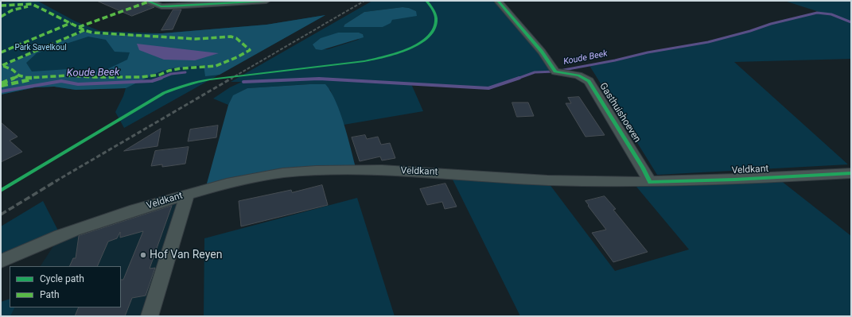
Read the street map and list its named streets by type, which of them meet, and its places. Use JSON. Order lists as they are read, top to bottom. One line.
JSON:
{"streets":{"street":["Gasthuishoeven","Veldkant"]},"crossings":[["Gasthuishoeven","Veldkant"]],"water":["Koude Beek"],"parks":["Park Savelkoul"],"places":["Hof Van Reyen"],"legend":["Cycle path","Path"]}
